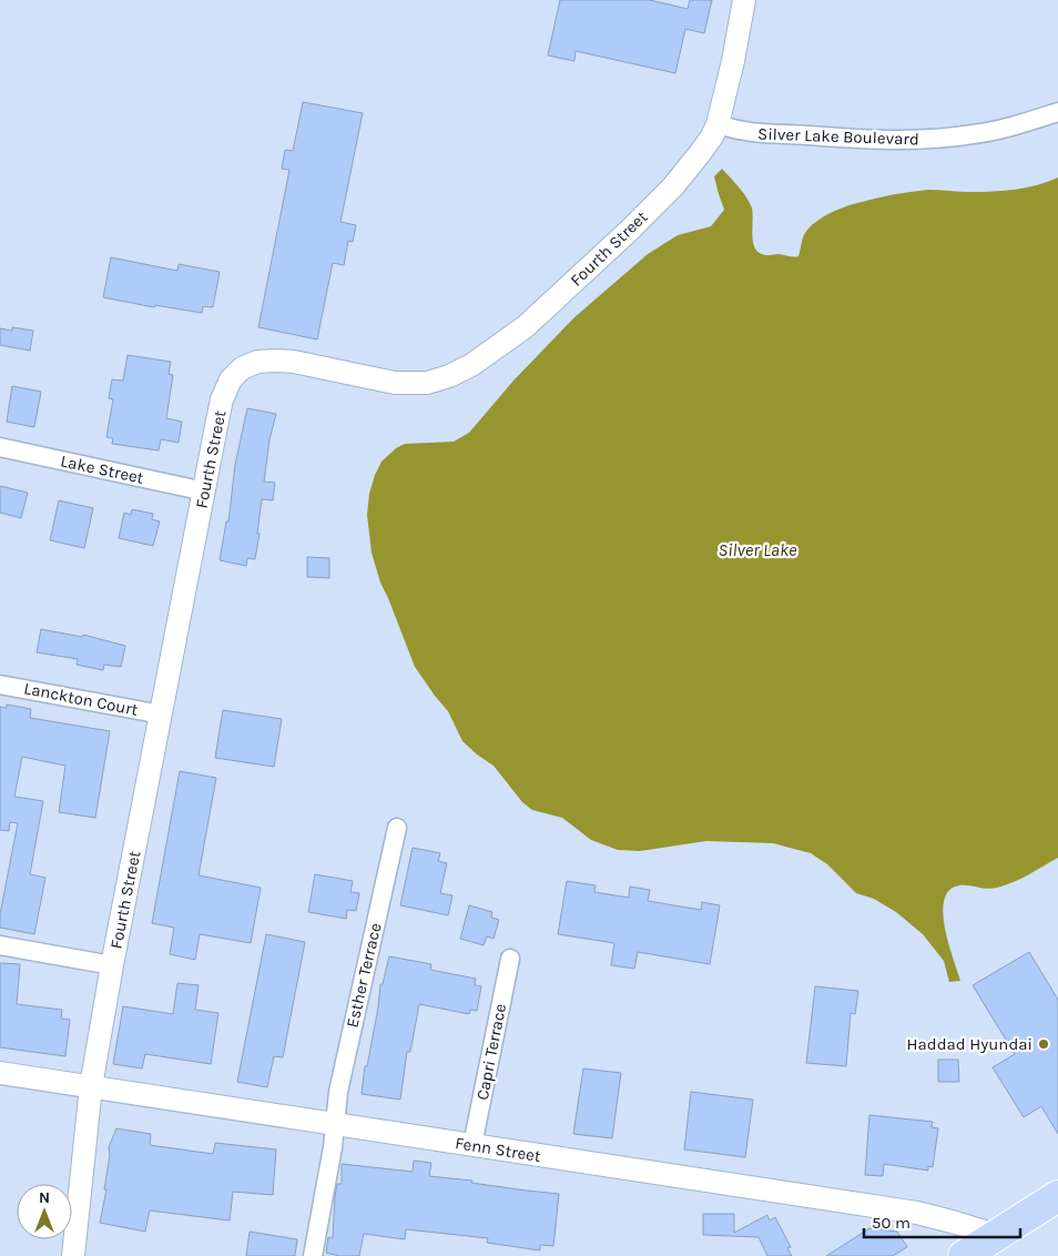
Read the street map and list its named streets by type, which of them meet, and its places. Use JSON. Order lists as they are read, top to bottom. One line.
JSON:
{"streets":{"street":["Silver Lake Boulevard","Fourth Street","Lake Street","Lanckton Court","Esther Terrace","Capri Terrace","Fenn Street"]},"crossings":[["Silver Lake Boulevard","Fourth Street"],["Fourth Street","Lake Street"],["Fourth Street","Lanckton Court"],["Fourth Street","Fenn Street"],["Esther Terrace","Fenn Street"],["Capri Terrace","Fenn Street"]],"water":["Silver Lake"],"places":["Haddad Hyundai"],"scale_bar":"50 m","north":"top"}
